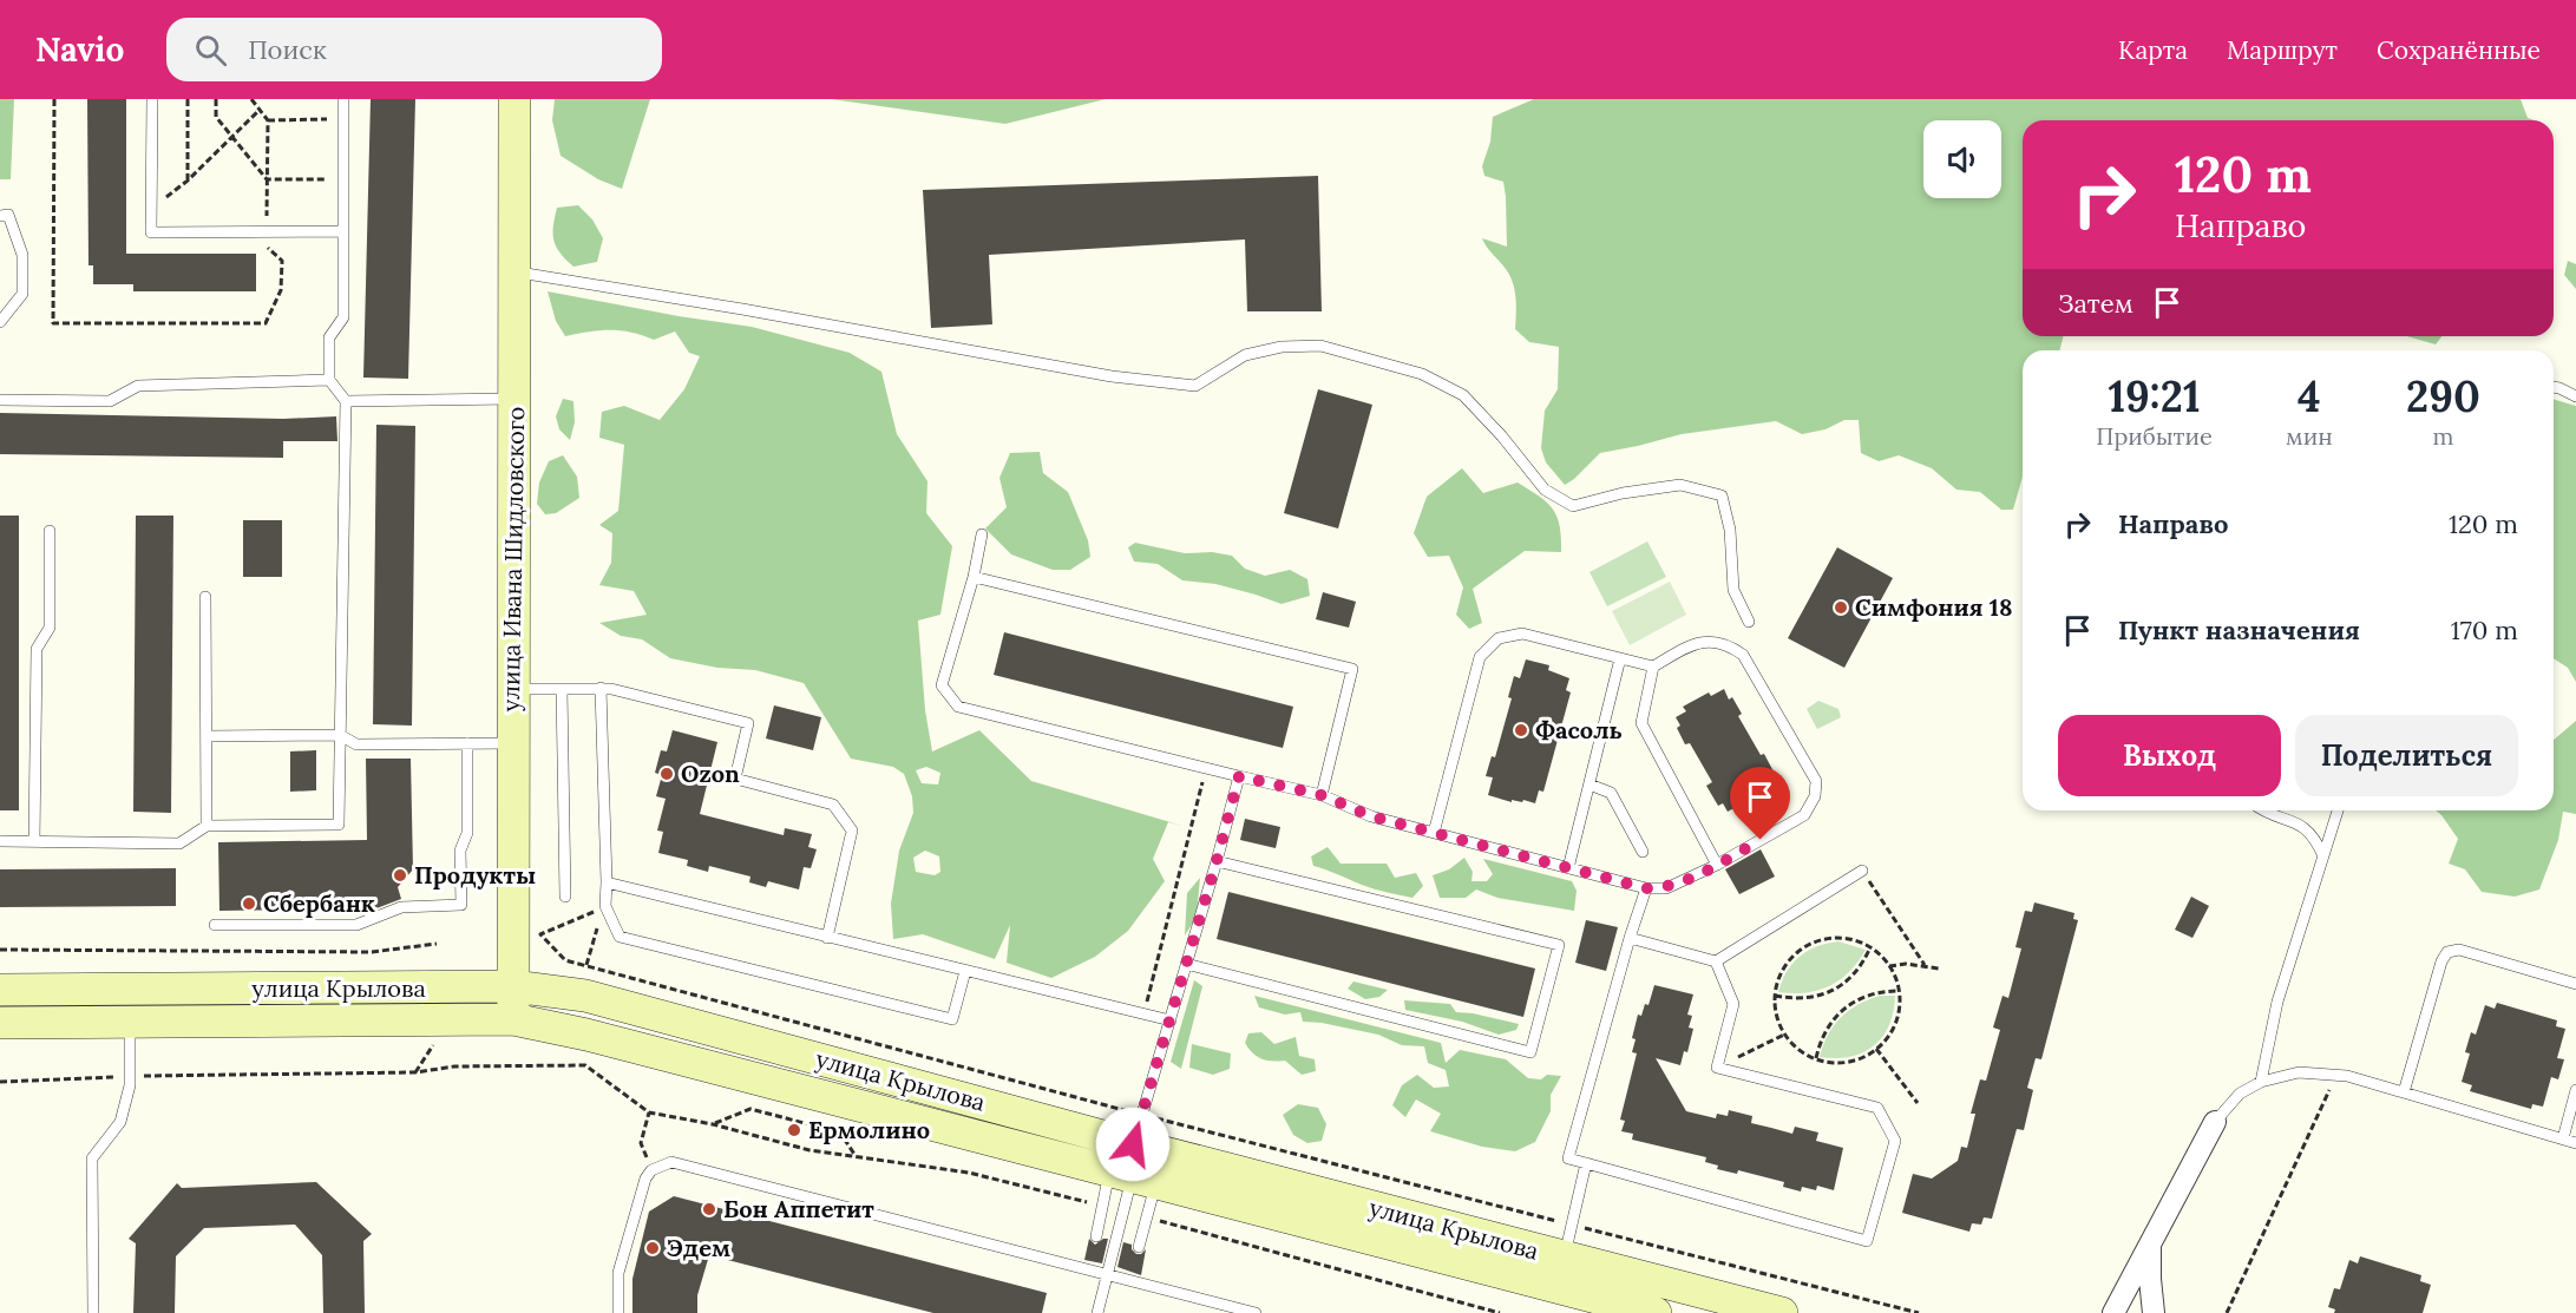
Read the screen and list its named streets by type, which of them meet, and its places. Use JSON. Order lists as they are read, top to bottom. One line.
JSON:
{"streets":{"main road":["улица Ивана Шидловского","улица Крылова"]},"crossings":[["улица Ивана Шидловского","улица Крылова"]],"places":["Симфония 18","Фасоль","Ozon","Продукты","Сбербанк","Ермолино","Бон Аппетит","Эдем"],"page":{"header":"Navio","search":"Поиск","nav":["Карта","Маршрут","Сохранённые"],"turn":["120 m","Направо"],"then":"Затем","eta":["19:21","Прибытие","4","мин","290","m"],"list":[{"name":"Направо","value":"120 m"},{"name":"Пункт назначения","value":"170 m"}],"buttons":["Выход","Поделиться"]}}
